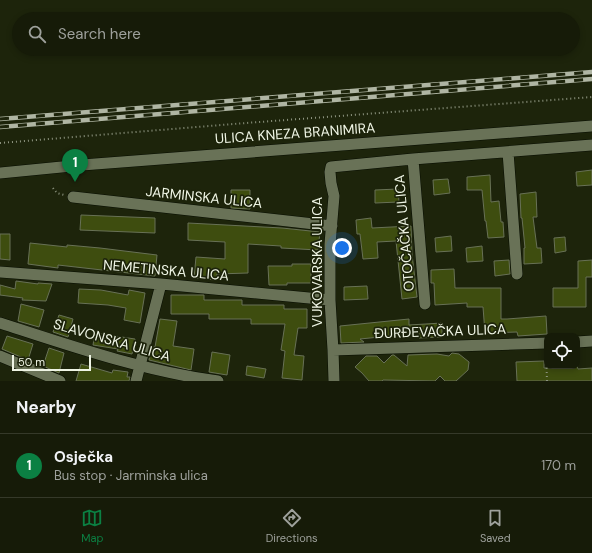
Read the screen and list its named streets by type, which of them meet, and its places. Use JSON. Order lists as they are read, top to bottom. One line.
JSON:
{"streets":{"street":["ULICA KNEZA BRANIMIRA","JARMINSKA ULICA","OTOČAČKA ULICA","VUKOVARSKA ULICA","NEMETINSKA ULICA","ĐURĐEVAČKA ULICA","SLAVONSKA ULICA"]},"crossings":[["JARMINSKA ULICA","VUKOVARSKA ULICA"],["OTOČAČKA ULICA","VUKOVARSKA ULICA"],["VUKOVARSKA ULICA","NEMETINSKA ULICA"],["VUKOVARSKA ULICA","ĐURĐEVAČKA ULICA"]],"scale_bar":"50 m","page":{"search":"Search here","pins":"1","scale":"50 m","heading":"Nearby","list":[{"mark":"1","name":"Osječka","note":"Bus stop · Jarminska ulica","value":"170 m"}],"nav":["Map","Directions","Saved"]}}
